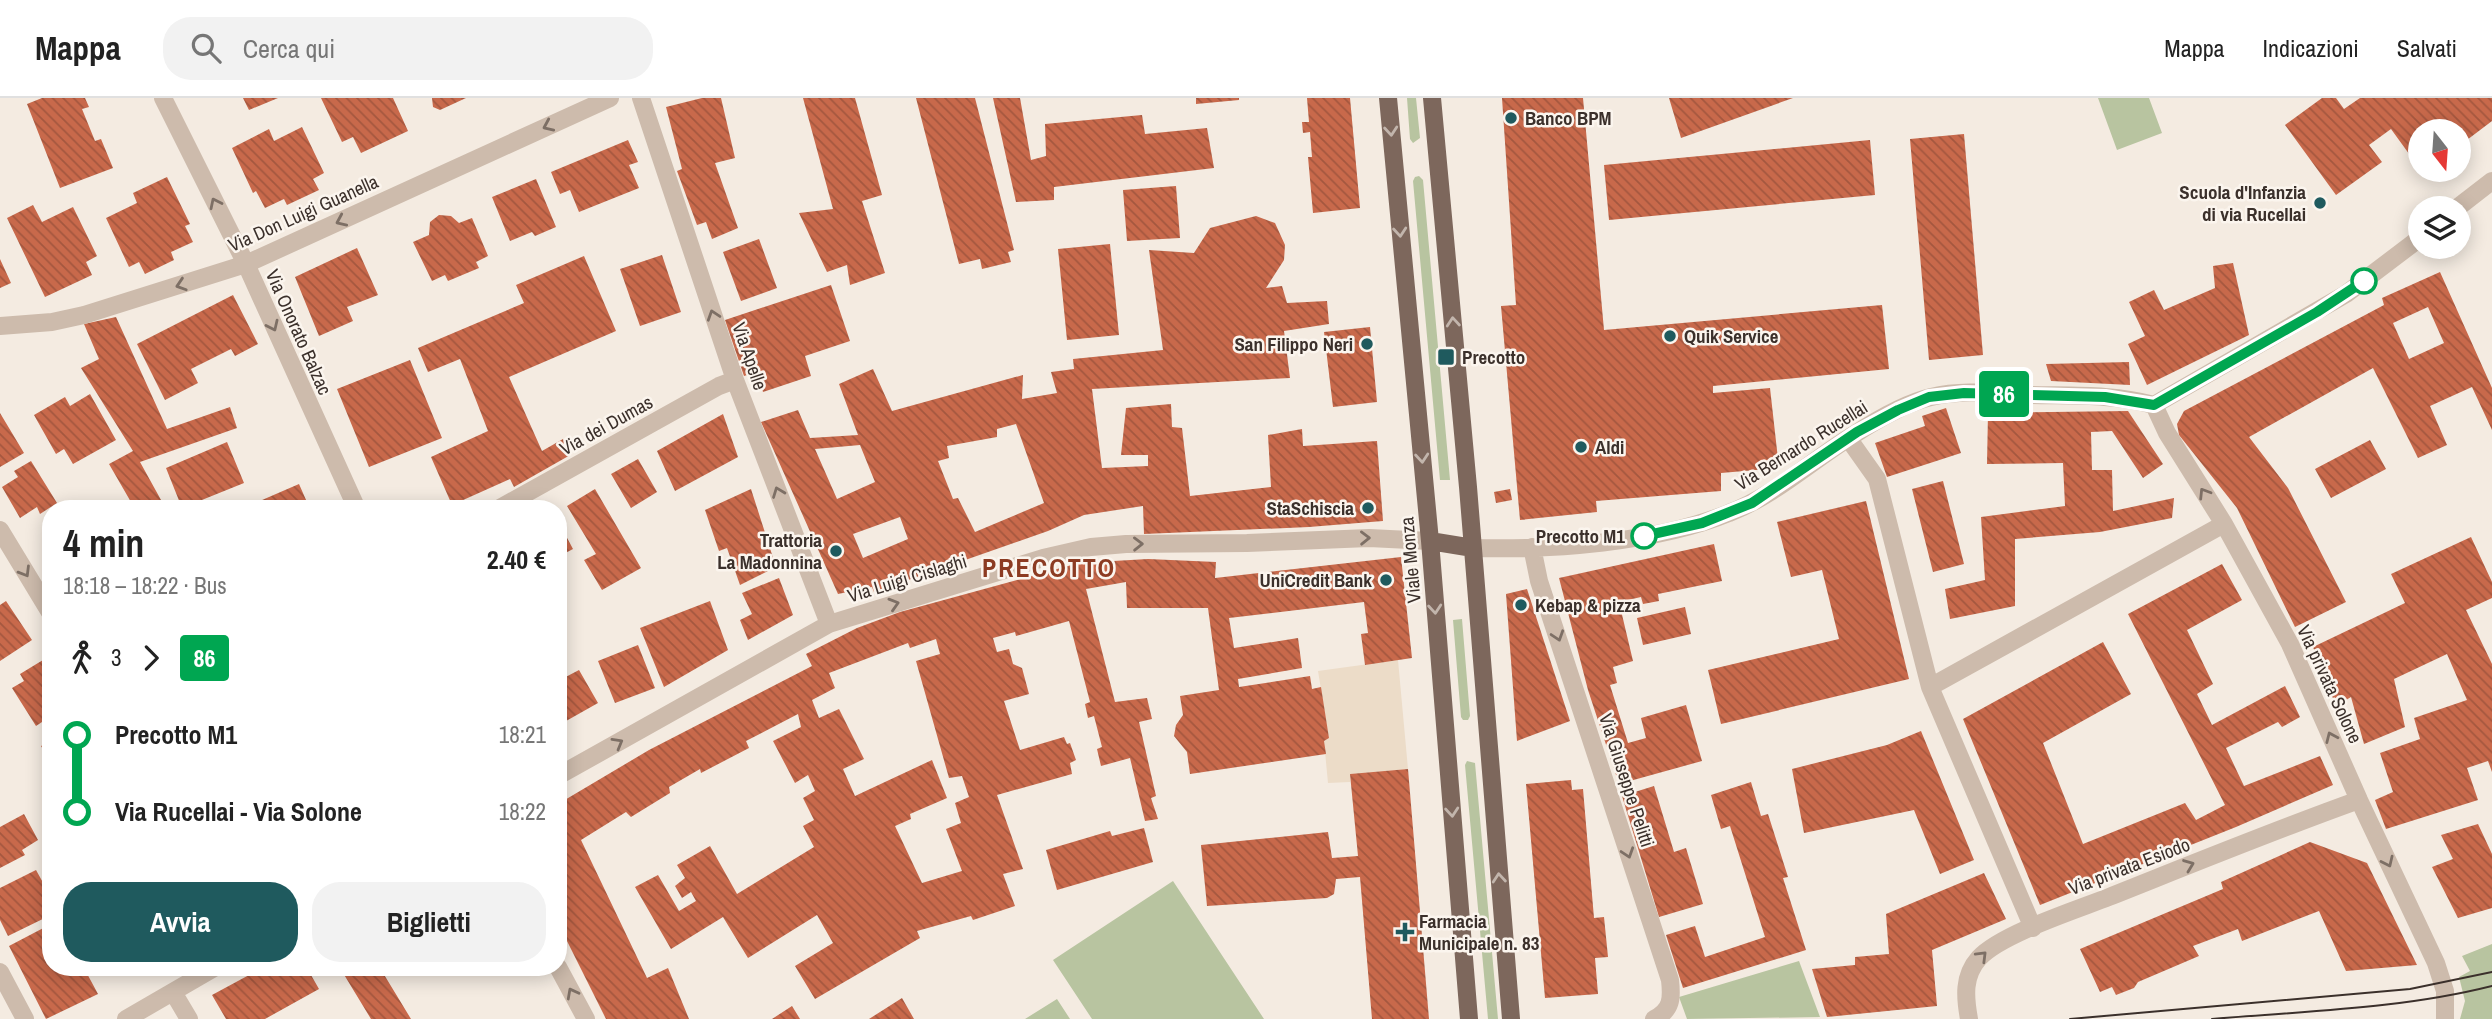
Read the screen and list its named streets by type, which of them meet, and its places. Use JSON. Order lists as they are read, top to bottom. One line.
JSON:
{"streets":{"main road":["Viale Monza"],"street":["Via Don Luigi Guanella","Via Onorato Balzac","Via Apelle","Via dei Dumas","Via Bernardo Rucellai","Via Luigi Cislaghi","Via privata Solone","Via Giuseppe Pelitti","Via privata Esiodo"]},"crossings":[["Via Don Luigi Guanella","Via Onorato Balzac"],["Via Apelle","Via dei Dumas"],["Via Apelle","Via Luigi Cislaghi"],["Via Bernardo Rucellai","Via privata Solone"],["Via Bernardo Rucellai","Via Giuseppe Pelitti"],["Viale Monza","Via Luigi Cislaghi"],["Via privata Solone","Via privata Esiodo"]],"one_way":["Via Don Luigi Guanella","Via Apelle","Via Luigi Cislaghi","Via Giuseppe Pelitti","Via privata Esiodo"],"districts":["PRECOTTO"],"places":{"other":["Banco BPM","Scuola d'Infanzia di via Rucellai","Quik Service","San Filippo Neri","Aldi","StaSchiscia","Precotto M1","Trattoria La Madonnina","UniCredit Bank","Kebap & pizza"],"transit":["Precotto"],"health":["Farmacia Municipale n. 83"]},"lines":["bus line 86"],"north":"bottom","page":{"header":"Mappa","search":"Cerca qui","nav":["Mappa","Indicazioni","Salvati"],"on_map":"86","heading":["4 min","18:18 – 18:22 · Bus","2.40 €"],"legs":["3","86"],"list":[{"name":"Precotto M1","value":"18:21"},{"name":"Via Rucellai - Via Solone","value":"18:22"}],"buttons":["Avvia","Biglietti"]}}
